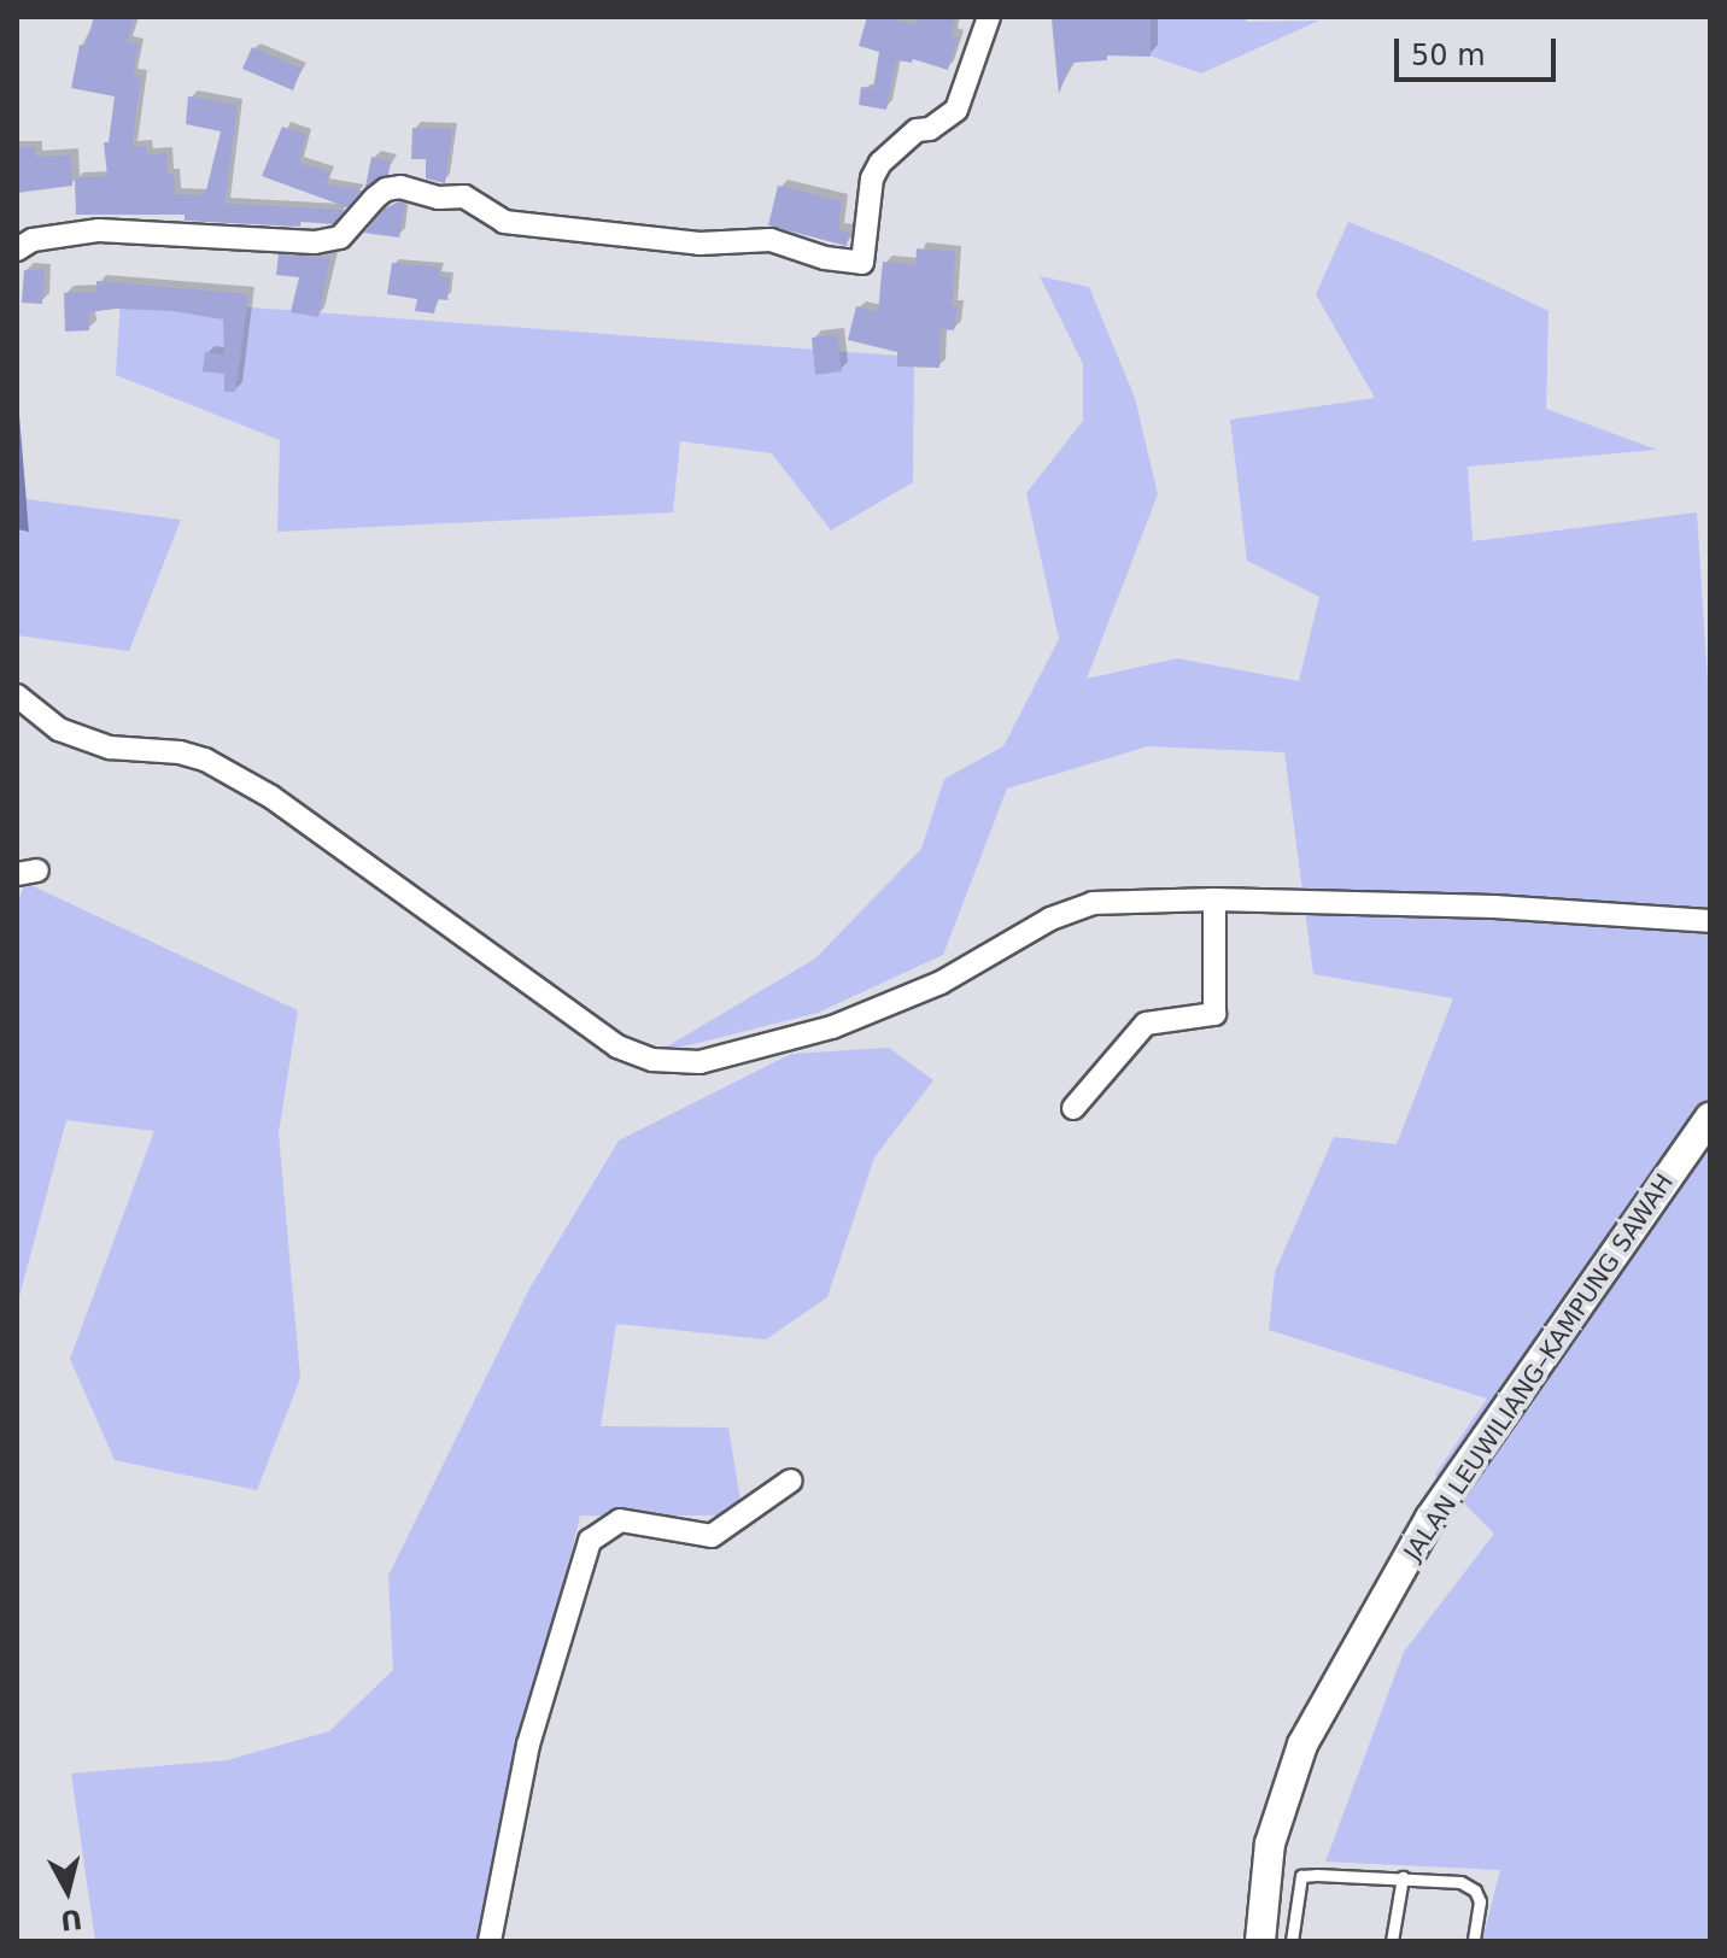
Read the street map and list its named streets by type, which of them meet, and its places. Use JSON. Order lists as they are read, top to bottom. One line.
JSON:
{"streets":{"main road":["JALAN LEUWILIANG–KAMPUNG SAWAH"]},"scale_bar":"50 m","north":"bottom"}
